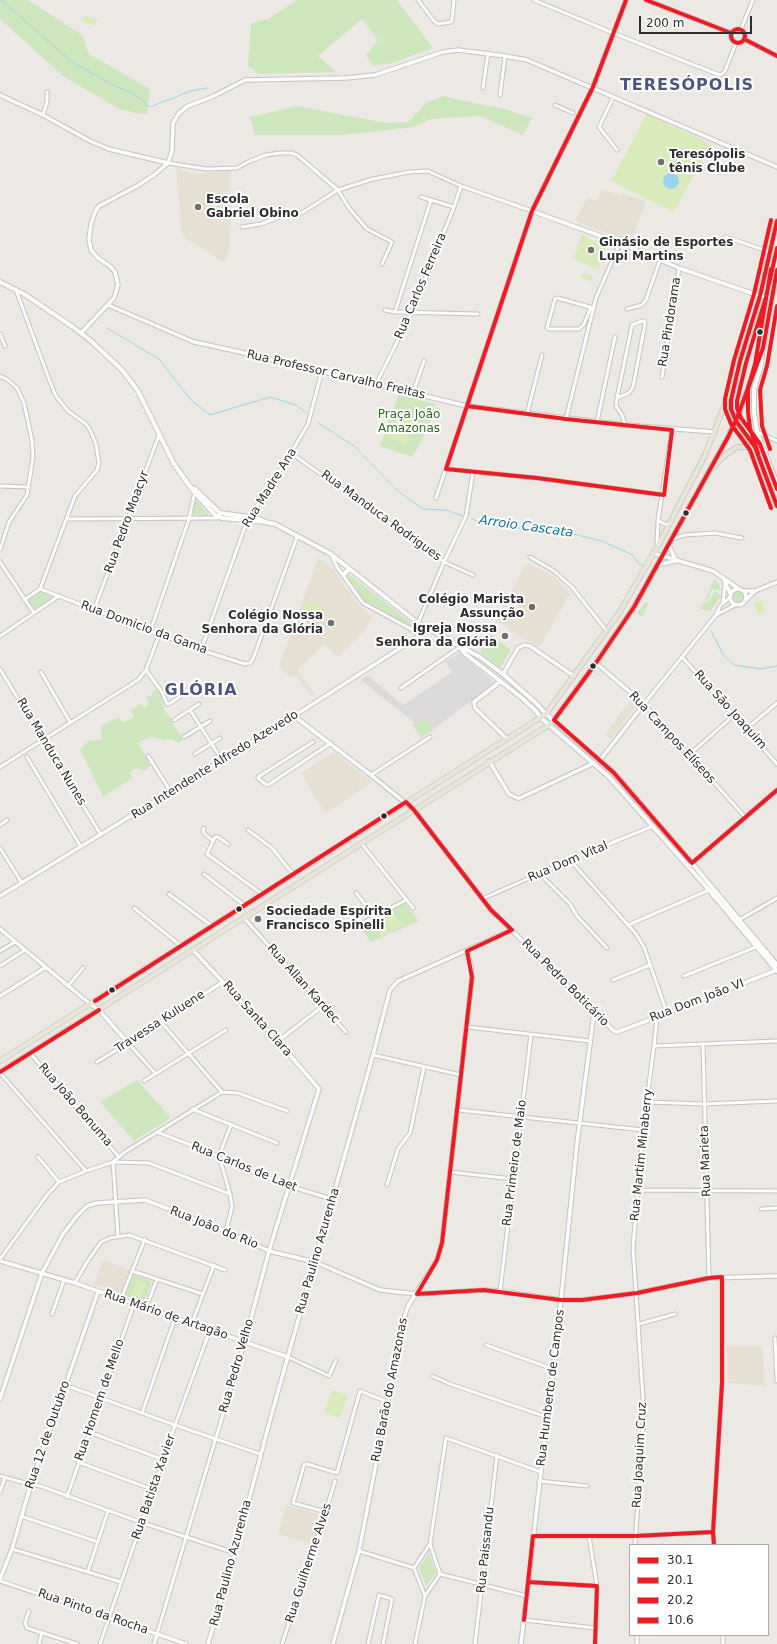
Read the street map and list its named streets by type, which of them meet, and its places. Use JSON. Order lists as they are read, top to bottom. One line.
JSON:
{"streets":{"street":["Rua Carlos Ferreira","Rua Pindorama","Rua Professor Carvalho Freitas","Rua Madre Ana","Rua Manduca Rodrigues","Rua Pedro Moacyr","Rua Domicio da Gama","Rua São Joaquim","Rua Campos Elíseos","Rua Manduca Nunes","Rua Intendente Alfredo Azevedo","Rua Dom Vital","Rua Pedro Boticário","Rua Allan Kardec","Rua Dom João VI","Rua Santa Clara","Travessa Kuluene","Rua João Bonuma","Rua Martim Minaberry","Rua Marieta","Rua Primeiro de Maio","Rua Carlos de Laet","Rua João do Rio","Rua Paulino Azurenha","Rua Mário de Artagão","Rua Pedro Velho","Rua Humberto de Campos","Rua Barão do Amazonas","Rua Homem de Mello","Rua 12 de Outubro","Rua Joaquim Cruz","Rua Batista Xavier","Rua Paissandu","Rua Guilherme Alves","Rua Pinto da Rocha"]},"crossings":[["Rua Carlos Ferreira","Rua Professor Carvalho Freitas"],["Rua Professor Carvalho Freitas","Rua Madre Ana"],["Rua Madre Ana","Rua Manduca Rodrigues"],["Rua Madre Ana","Rua Domicio da Gama"],["Rua Pedro Moacyr","Rua Domicio da Gama"],["Rua Manduca Nunes","Rua Intendente Alfredo Azevedo"],["Rua Intendente Alfredo Azevedo","Rua Pedro Boticário"],["Rua Dom Vital","Rua Pedro Boticário"],["Rua Pedro Boticário","Rua Dom João VI"],["Rua Pedro Boticário","Rua Paulino Azurenha"],["Rua Pedro Boticário","Rua Humberto de Campos"],["Rua Dom João VI","Rua Martim Minaberry"],["Rua Santa Clara","Travessa Kuluene"],["Rua Santa Clara","Rua Pedro Velho"],["Rua Martim Minaberry","Rua João do Rio"],["Rua Martim Minaberry","Rua Joaquim Cruz"],["Rua Marieta","Rua João do Rio"],["Rua Primeiro de Maio","Rua João do Rio"],["Rua Carlos de Laet","Rua Paulino Azurenha"],["Rua Carlos de Laet","Rua Pedro Velho"],["Rua João do Rio","Rua Paulino Azurenha"],["Rua João do Rio","Rua Mário de Artagão"],["Rua João do Rio","Rua Pedro Velho"],["Rua João do Rio","Rua Humberto de Campos"],["Rua João do Rio","Rua Barão do Amazonas"],["Rua João do Rio","Rua Joaquim Cruz"],["Rua Paulino Azurenha","Rua Mário de Artagão"],["Rua Paulino Azurenha","Rua Barão do Amazonas"],["Rua Mário de Artagão","Rua Pedro Velho"],["Rua Mário de Artagão","Rua Homem de Mello"],["Rua Mário de Artagão","Rua 12 de Outubro"],["Rua Mário de Artagão","Rua Batista Xavier"],["Rua Pedro Velho","Rua Pinto da Rocha"],["Rua 12 de Outubro","Rua Pinto da Rocha"],["Rua Batista Xavier","Rua Pinto da Rocha"]],"districts":["TERESÓPOLIS","GLÓRIA"],"water":["Arroio Cascata"],"parks":["Praça João Amazonas"],"places":["Teresópolis tênis Clube","Escola Gabriel Obino","Ginásio de Esportes Lupi Martins","Colégio Marista Assunção","Colégio Nossa Senhora da Glória","Igreja Nossa Senhora da Glória","Sociedade Espírita Francisco Spinelli"],"lines":["transit line 20.1","transit line 20.2","transit line 10.6","transit line 30.1"],"legend":["30.1","20.1","20.2","10.6"],"scale_bar":"200 m"}
